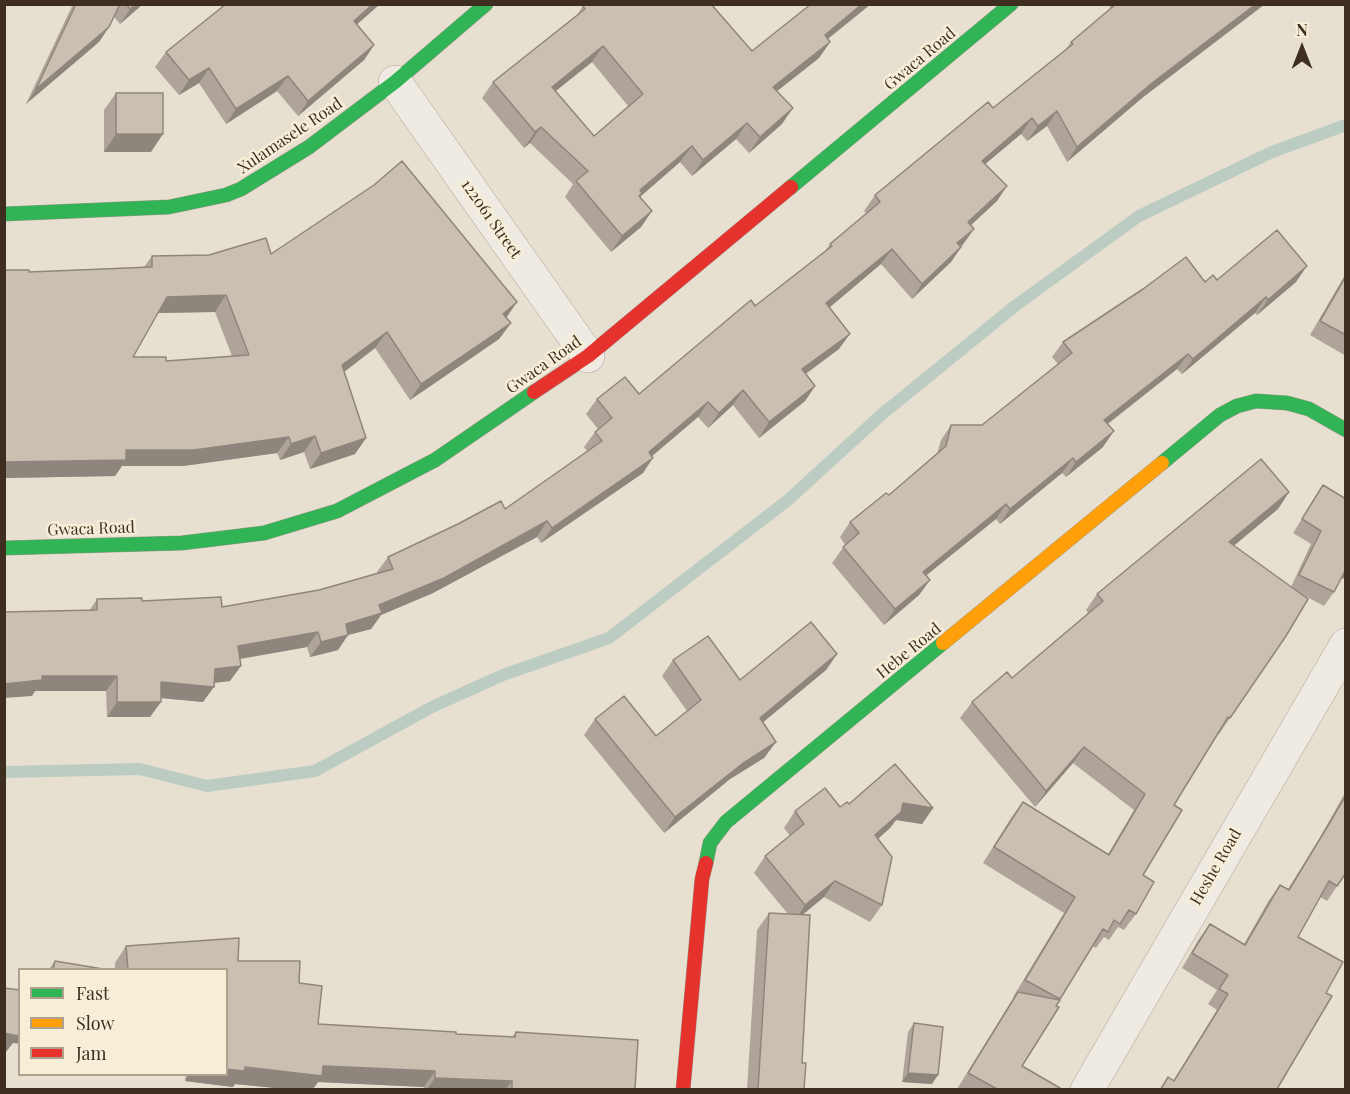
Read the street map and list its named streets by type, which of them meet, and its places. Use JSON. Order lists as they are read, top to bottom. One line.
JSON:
{"streets":{"street":["Gwaca Road","Xulamasele Road","122061 Street","Hebe Road","Heshe Road"]},"crossings":[["Gwaca Road","122061 Street"],["Xulamasele Road","122061 Street"]],"legend":["Fast","Slow","Jam"],"north":"top"}
